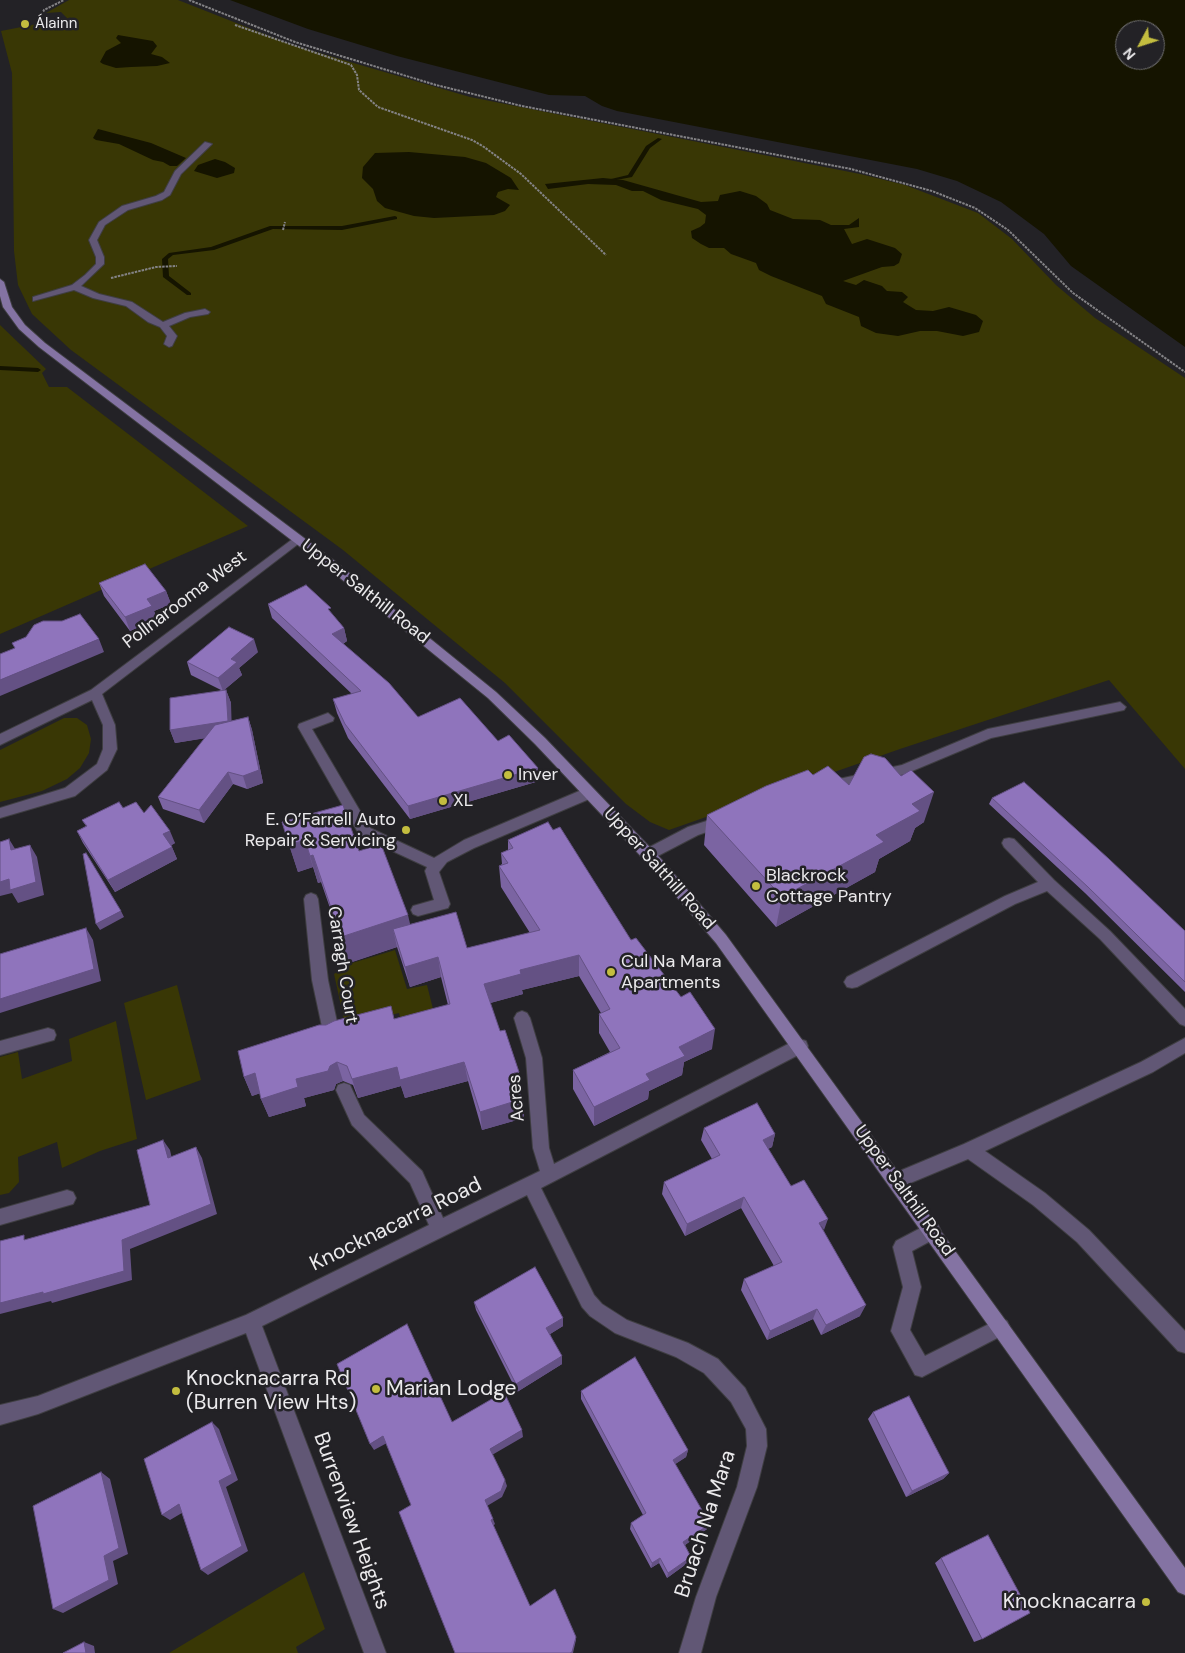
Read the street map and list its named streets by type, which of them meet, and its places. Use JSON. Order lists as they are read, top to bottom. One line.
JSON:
{"streets":{"main road":["Upper Salthill Road"],"street":["Pollnarooma West","Carragh Court","Acres","Knocknacarra Road","Burrenview Heights","Bruach Na Mara"]},"crossings":[["Upper Salthill Road","Pollnarooma West"],["Upper Salthill Road","Knocknacarra Road"],["Acres","Knocknacarra Road"],["Knocknacarra Road","Burrenview Heights"],["Knocknacarra Road","Bruach Na Mara"]],"places":["Álainn","Inver","XL","E. O’Farrell Auto Repair & Servicing","Blackrock Cottage Pantry","Cul Na Mara Apartments","Marian Lodge","Knocknacarra Rd (Burren View Hts)","Knocknacarra"],"north":"bottom left"}
